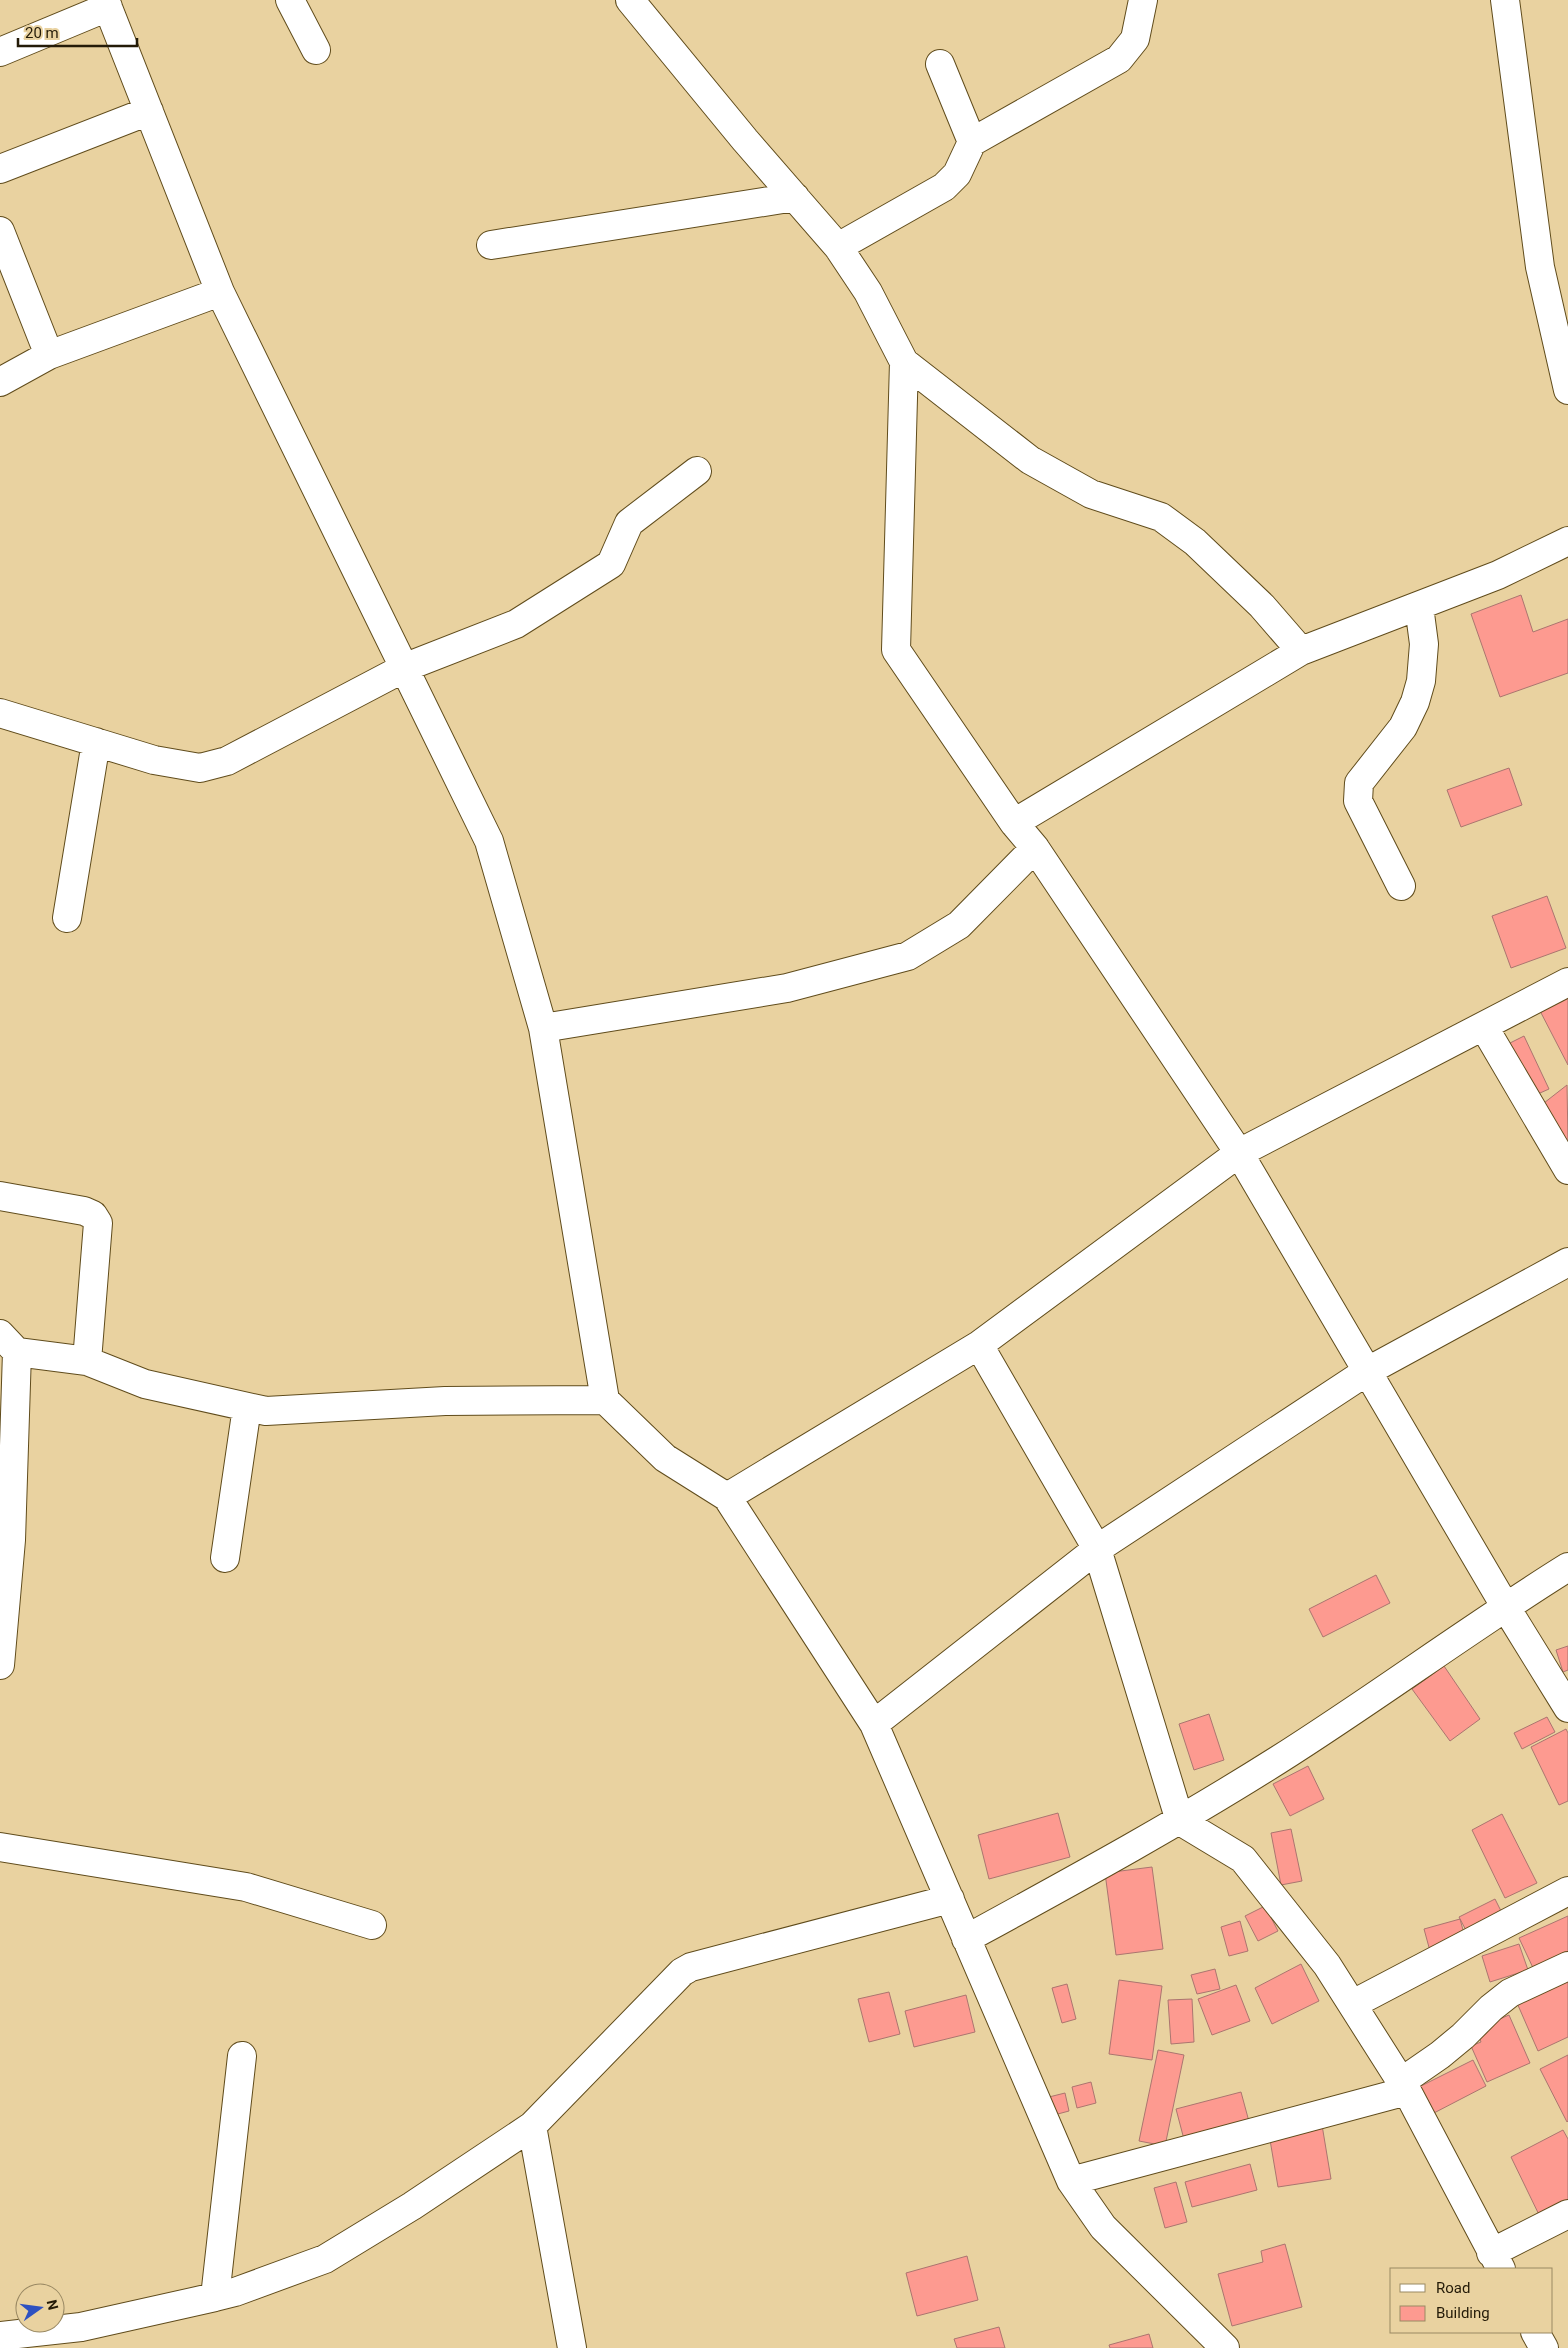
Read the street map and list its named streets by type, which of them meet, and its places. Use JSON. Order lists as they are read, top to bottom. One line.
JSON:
{"legend":["Road","Building"],"scale_bar":"20 m","north":"right"}
